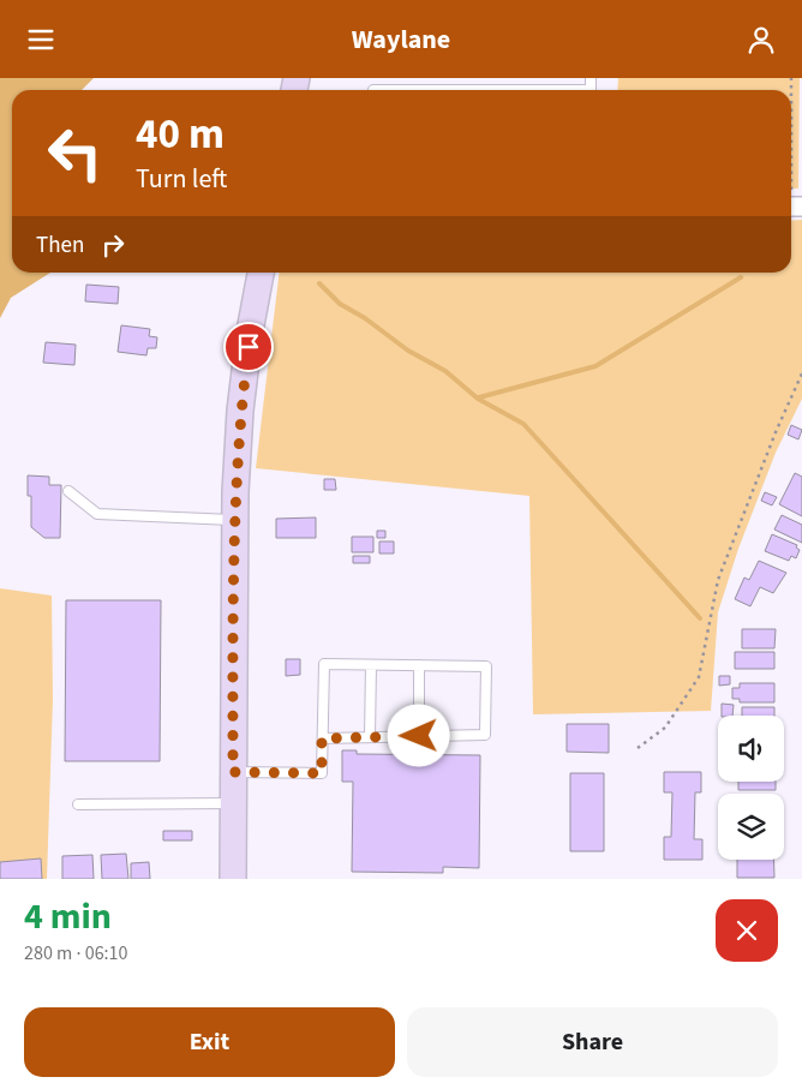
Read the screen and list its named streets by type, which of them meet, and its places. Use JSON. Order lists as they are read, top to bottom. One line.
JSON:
{"page":{"header":"Waylane","turn":["40 m","Turn left"],"then":"Then","heading":["4 min","280 m · 06:10"],"buttons":["Exit","Share"]}}
